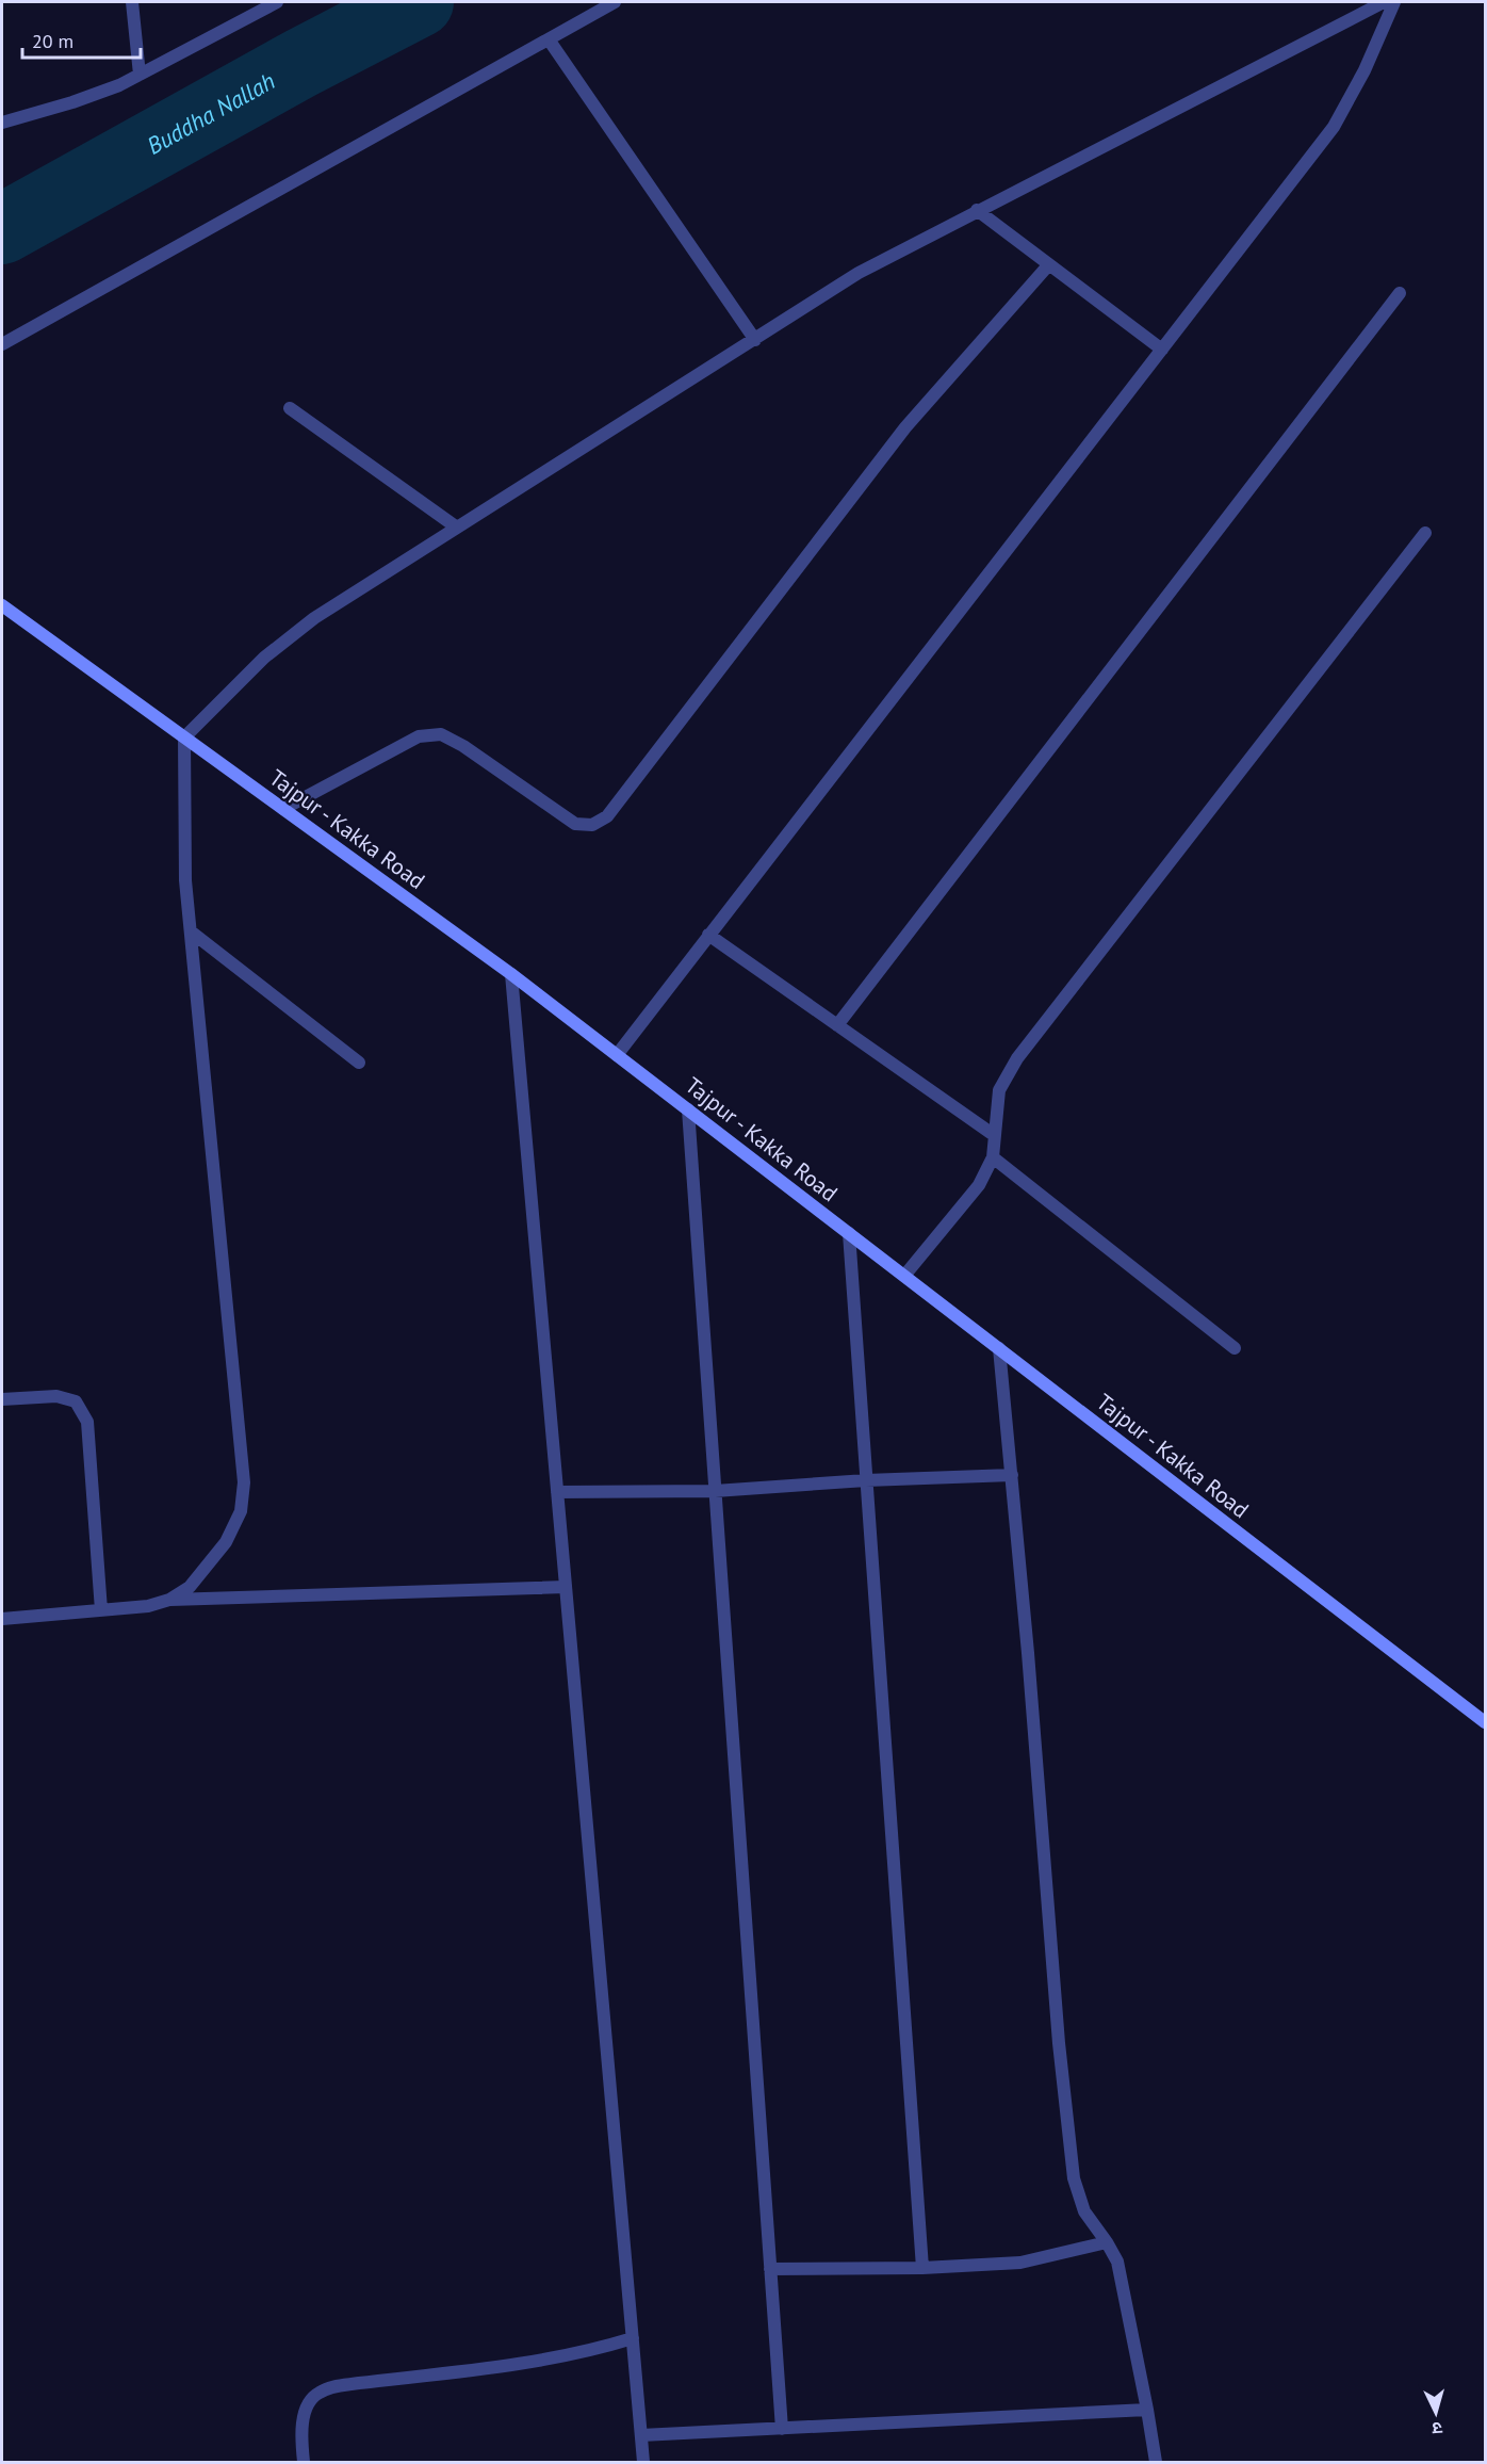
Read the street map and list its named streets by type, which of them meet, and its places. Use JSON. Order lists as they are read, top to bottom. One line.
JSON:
{"streets":{"street":["Tajpur - Kakka Road"]},"water":["Buddha Nallah"],"scale_bar":"20 m","north":"bottom"}
